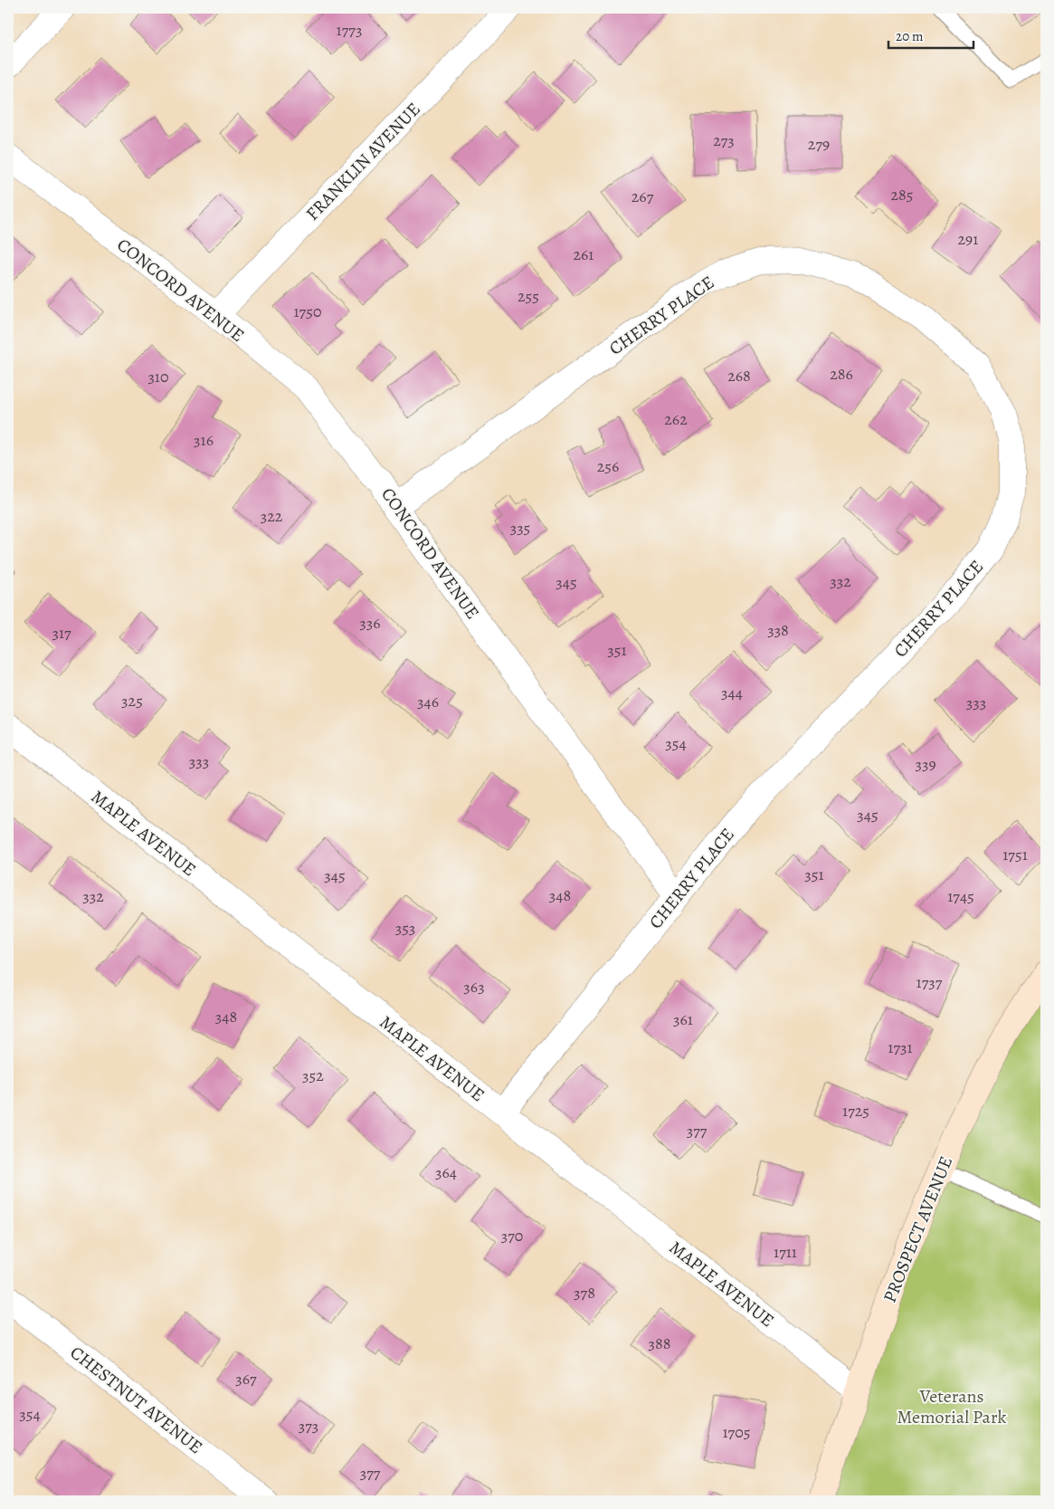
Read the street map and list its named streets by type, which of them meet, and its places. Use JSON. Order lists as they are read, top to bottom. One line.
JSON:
{"streets":{"street":["FRANKLIN AVENUE","CONCORD AVENUE","CHERRY PLACE","MAPLE AVENUE","PROSPECT AVENUE","CHESTNUT AVENUE"]},"crossings":[["FRANKLIN AVENUE","CONCORD AVENUE"],["CONCORD AVENUE","CHERRY PLACE"],["CHERRY PLACE","MAPLE AVENUE"],["MAPLE AVENUE","PROSPECT AVENUE"]],"parks":["Veterans Memorial Park"],"house_numbers":["1773","273","279","285","267","291","261","255","1750","286","268","310","262","316","256","322","335","332","345","336","338","317","351","344","325","346","333","354","333","339","345","1751","351","345","348","332","1745","353","1737","363","348","361","1731","352","1725","377","364","370","1711","378","388","367","354","373","1705","377"],"scale_bar":"20 m"}
